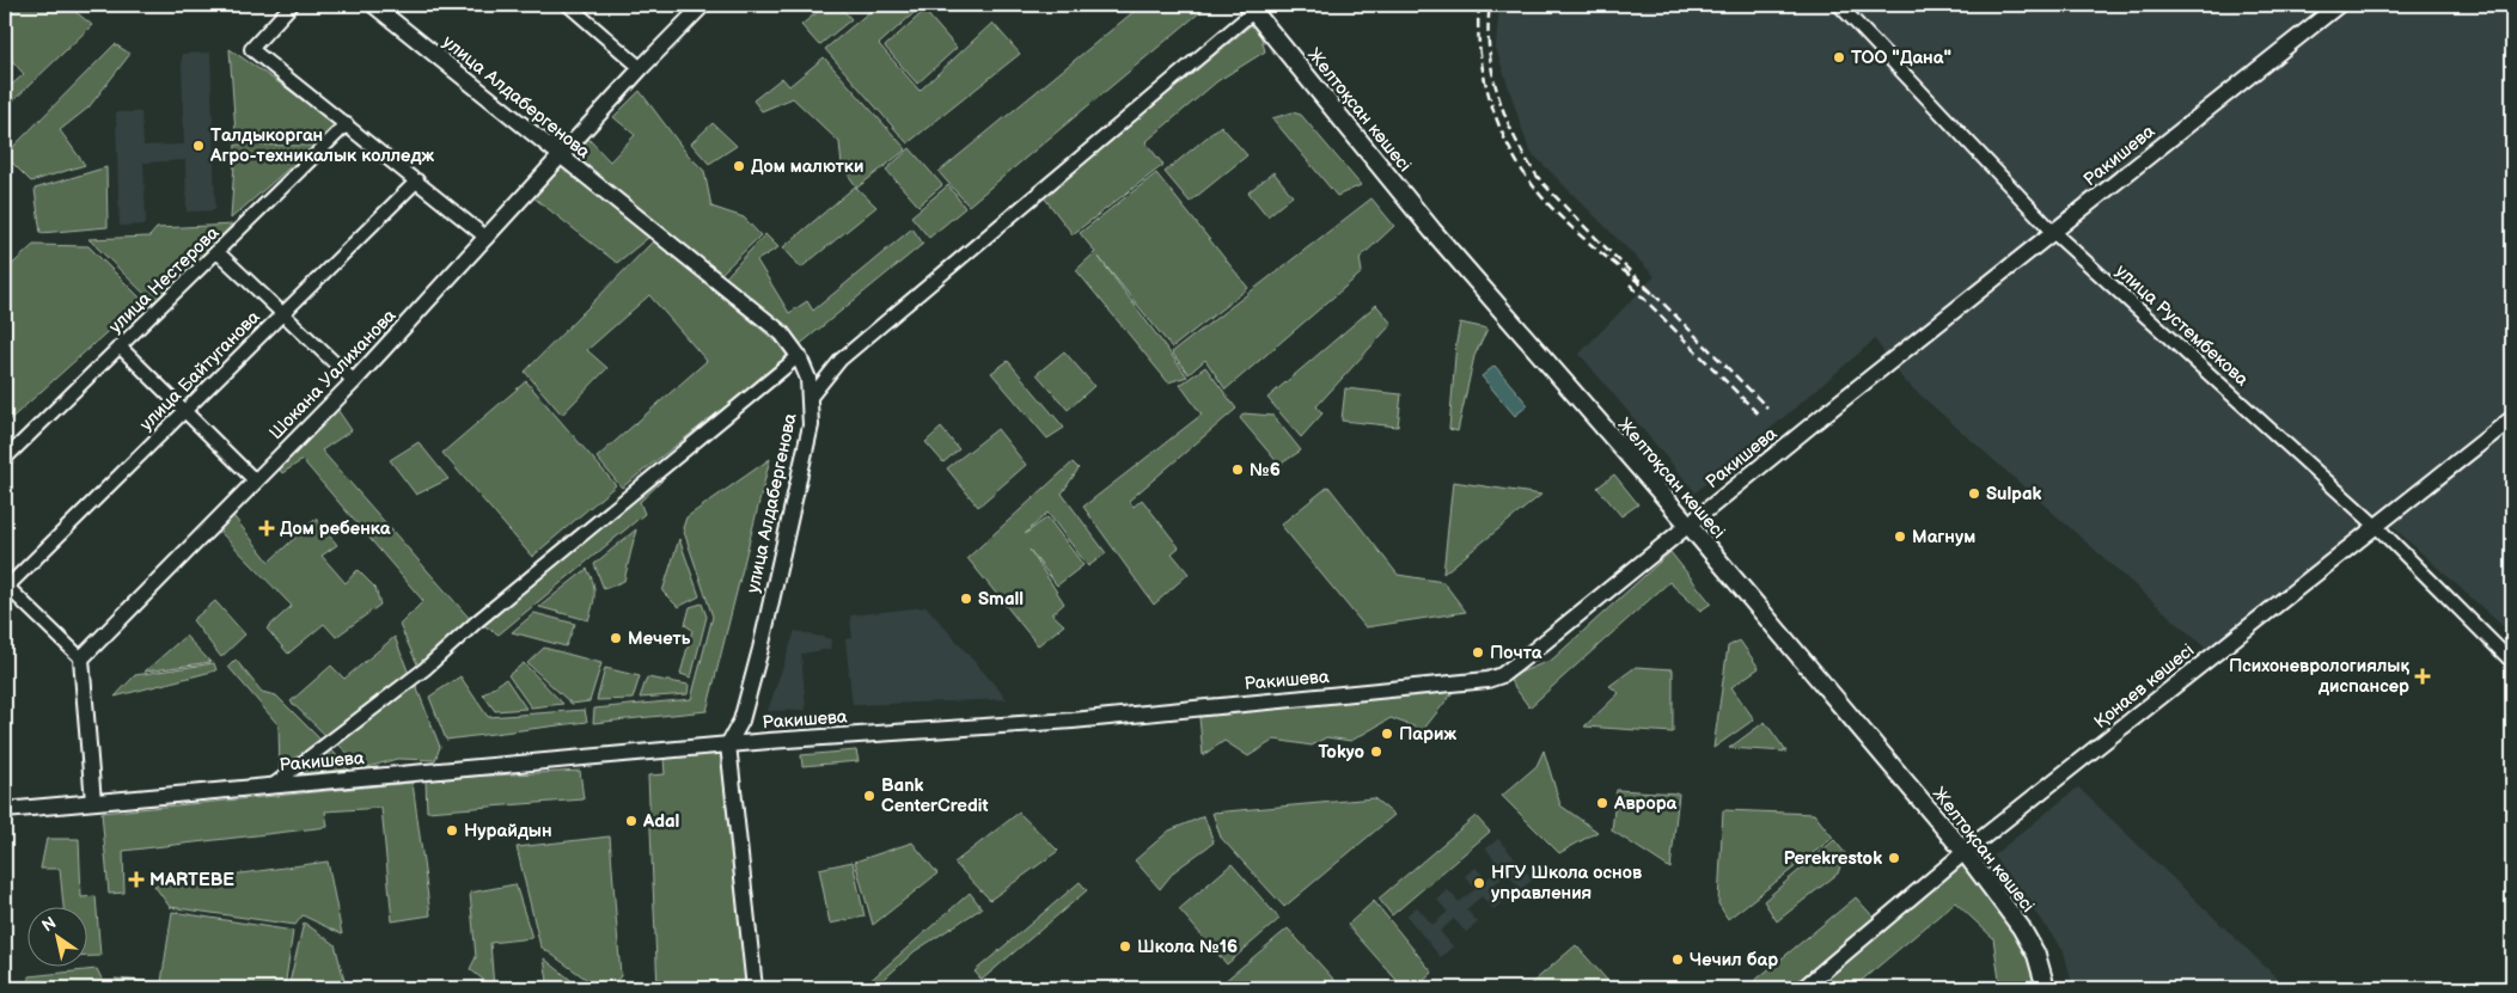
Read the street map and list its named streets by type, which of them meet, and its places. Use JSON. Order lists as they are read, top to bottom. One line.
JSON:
{"streets":{"main road":["Желтоқсан көшесі"],"street":["улица Алдабергенова","Ракишева","улица Нестерова","улица Рустембекова","улица Байтуганова","Шокана Уалиханова","Қонаев көшесі"]},"crossings":[["улица Алдабергенова","Ракишева"],["улица Алдабергенова","Шокана Уалиханова"],["Желтоқсан көшесі","Ракишева"],["Желтоқсан көшесі","Қонаев көшесі"],["Ракишева","улица Рустембекова"],["улица Рустембекова","Қонаев көшесі"]],"places":{"other":["ТОО \"Дана\"","Талдыкорган Агро-техникалык колледж","Дом малютки","№6","Sulpak","Магнум","Small","Мечеть","Почта","Париж","Tokyo","Bank CenterCredit","Аврора","Adal","Нурайдын","Perekrestok","НГУ Школа основ управления","Школа №16","Чечил бар"],"health":["Дом ребенка","Психоневрологиялық диспансер","MARTEBE"]},"north":"top left"}
